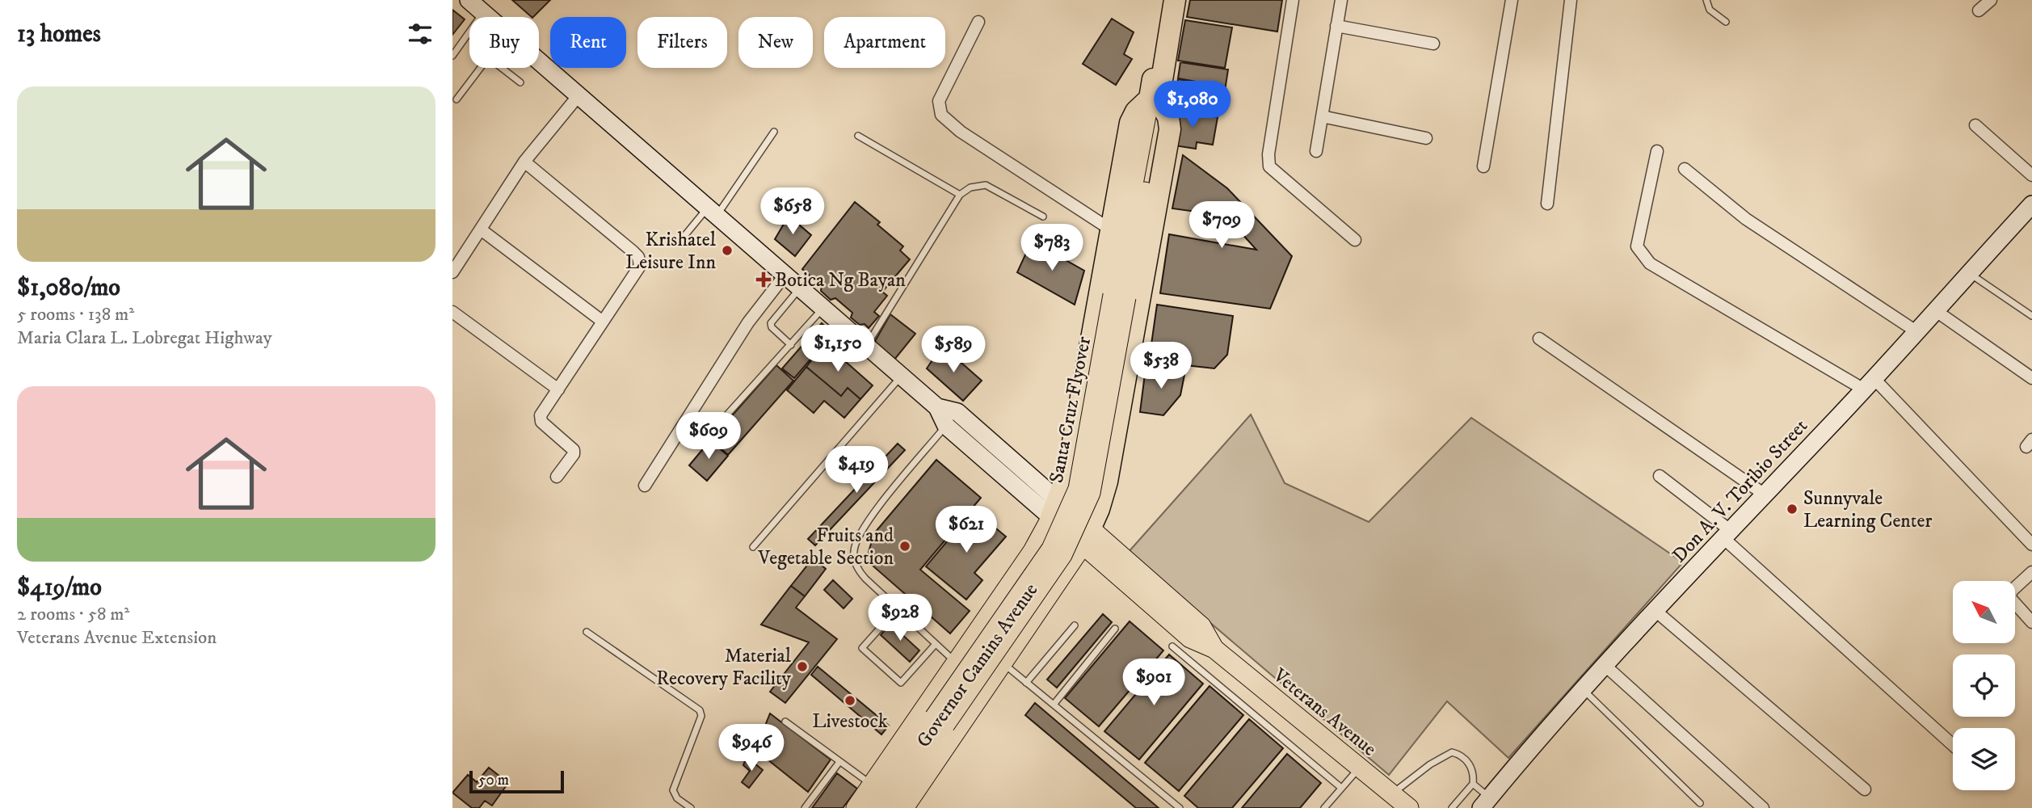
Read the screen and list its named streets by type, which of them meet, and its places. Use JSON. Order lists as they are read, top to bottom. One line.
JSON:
{"streets":{"main road":["Santa Cruz Flyover","Governor Camins Avenue","Veterans Avenue"],"street":["Don A. V. Toribio Street"]},"crossings":[["Governor Camins Avenue","Veterans Avenue"]],"places":{"other":["Krishatel Leisure Inn","Sunnyvale Learning Center","Fruits and Vegetable Section","Material Recovery Facility","Livestock"],"health":["Botica Ng Bayan"]},"scale_bar":"50 m","north":"top left","page":{"heading":"13 homes","chip":["Buy","Rent","Filters","New","Apartment"],"list":[{"name":"$1,080/mo","note":"5 rooms · 138 m² · Maria Clara L. Lobregat Highway"},{"name":"$419/mo","note":"2 rooms · 58 m² · Veterans Avenue Extension"}],"price":["$1,080","$658","$709","$783","$1,150","$589","$538","$609","$419","$621","$928","$901","$946"],"scale":"50 m"}}
